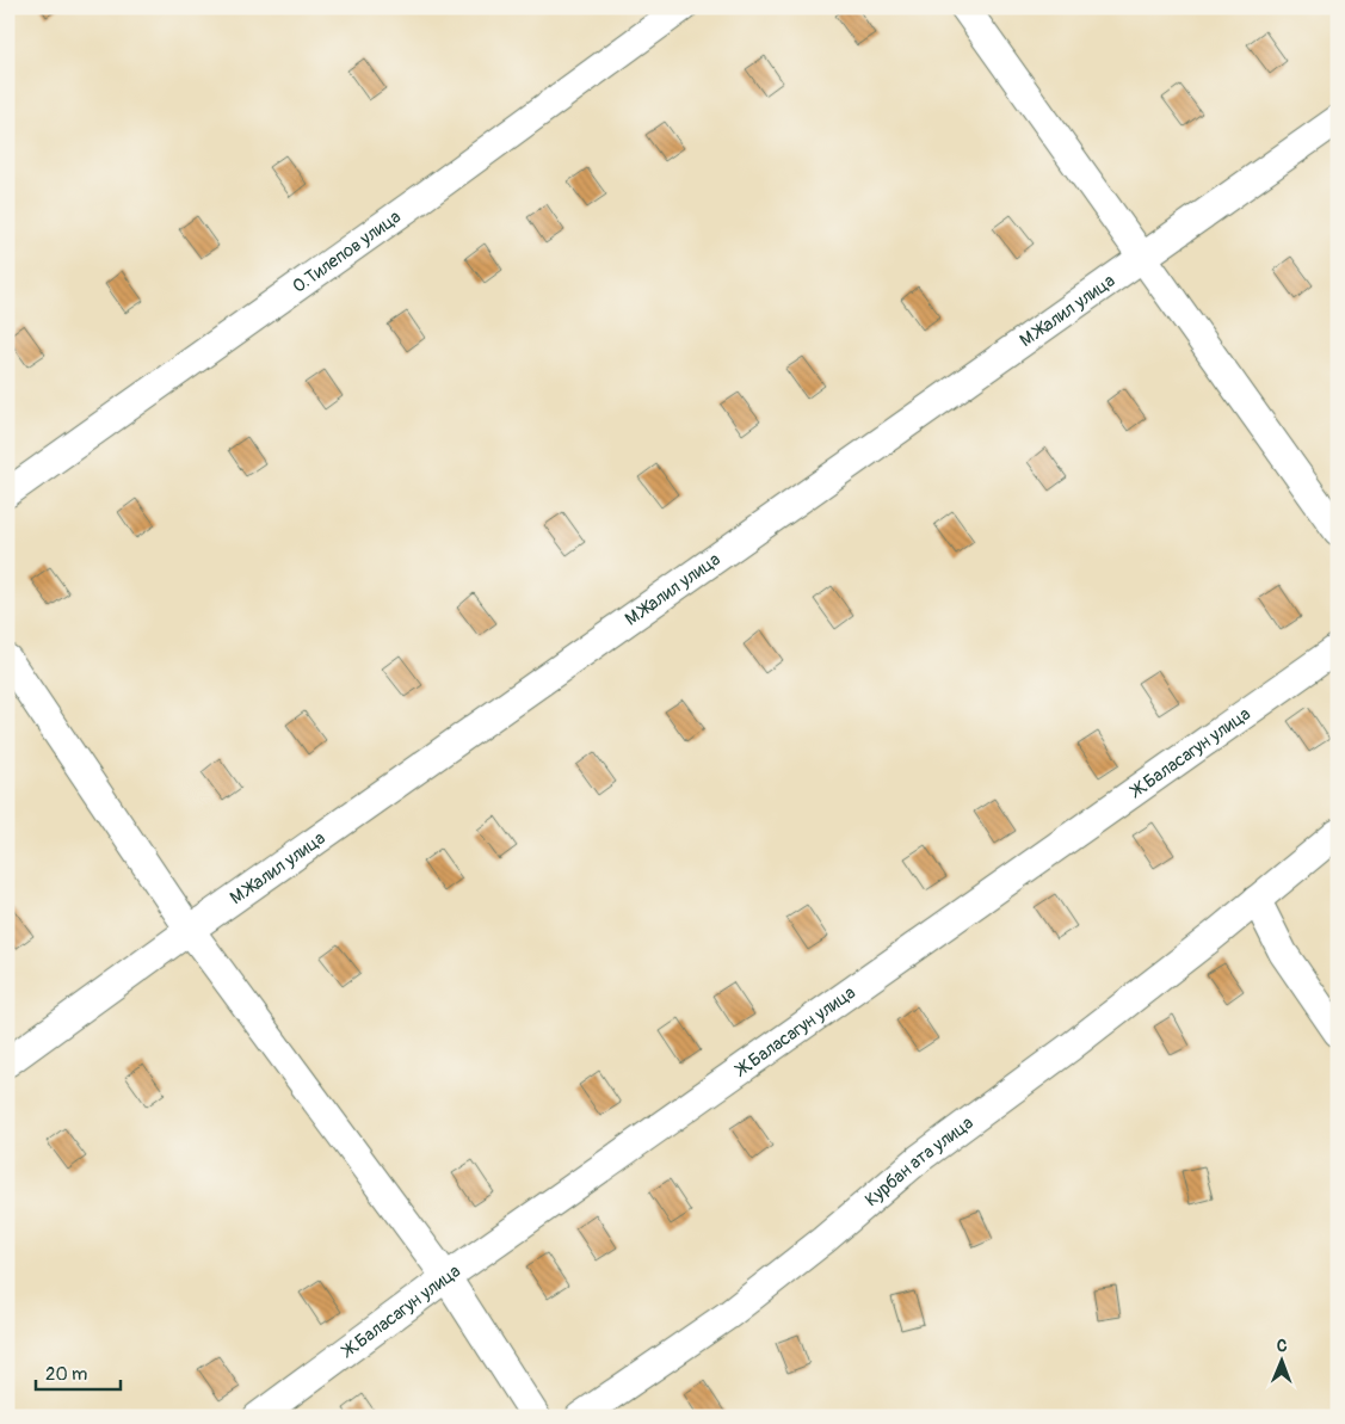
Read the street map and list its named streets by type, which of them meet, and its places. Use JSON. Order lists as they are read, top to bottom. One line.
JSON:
{"streets":{"street":["О.Тилепов улица","М.Жалил улица","Ж.Баласагун улица","Курбан ата улица"]},"scale_bar":"20 m","north":"top"}
